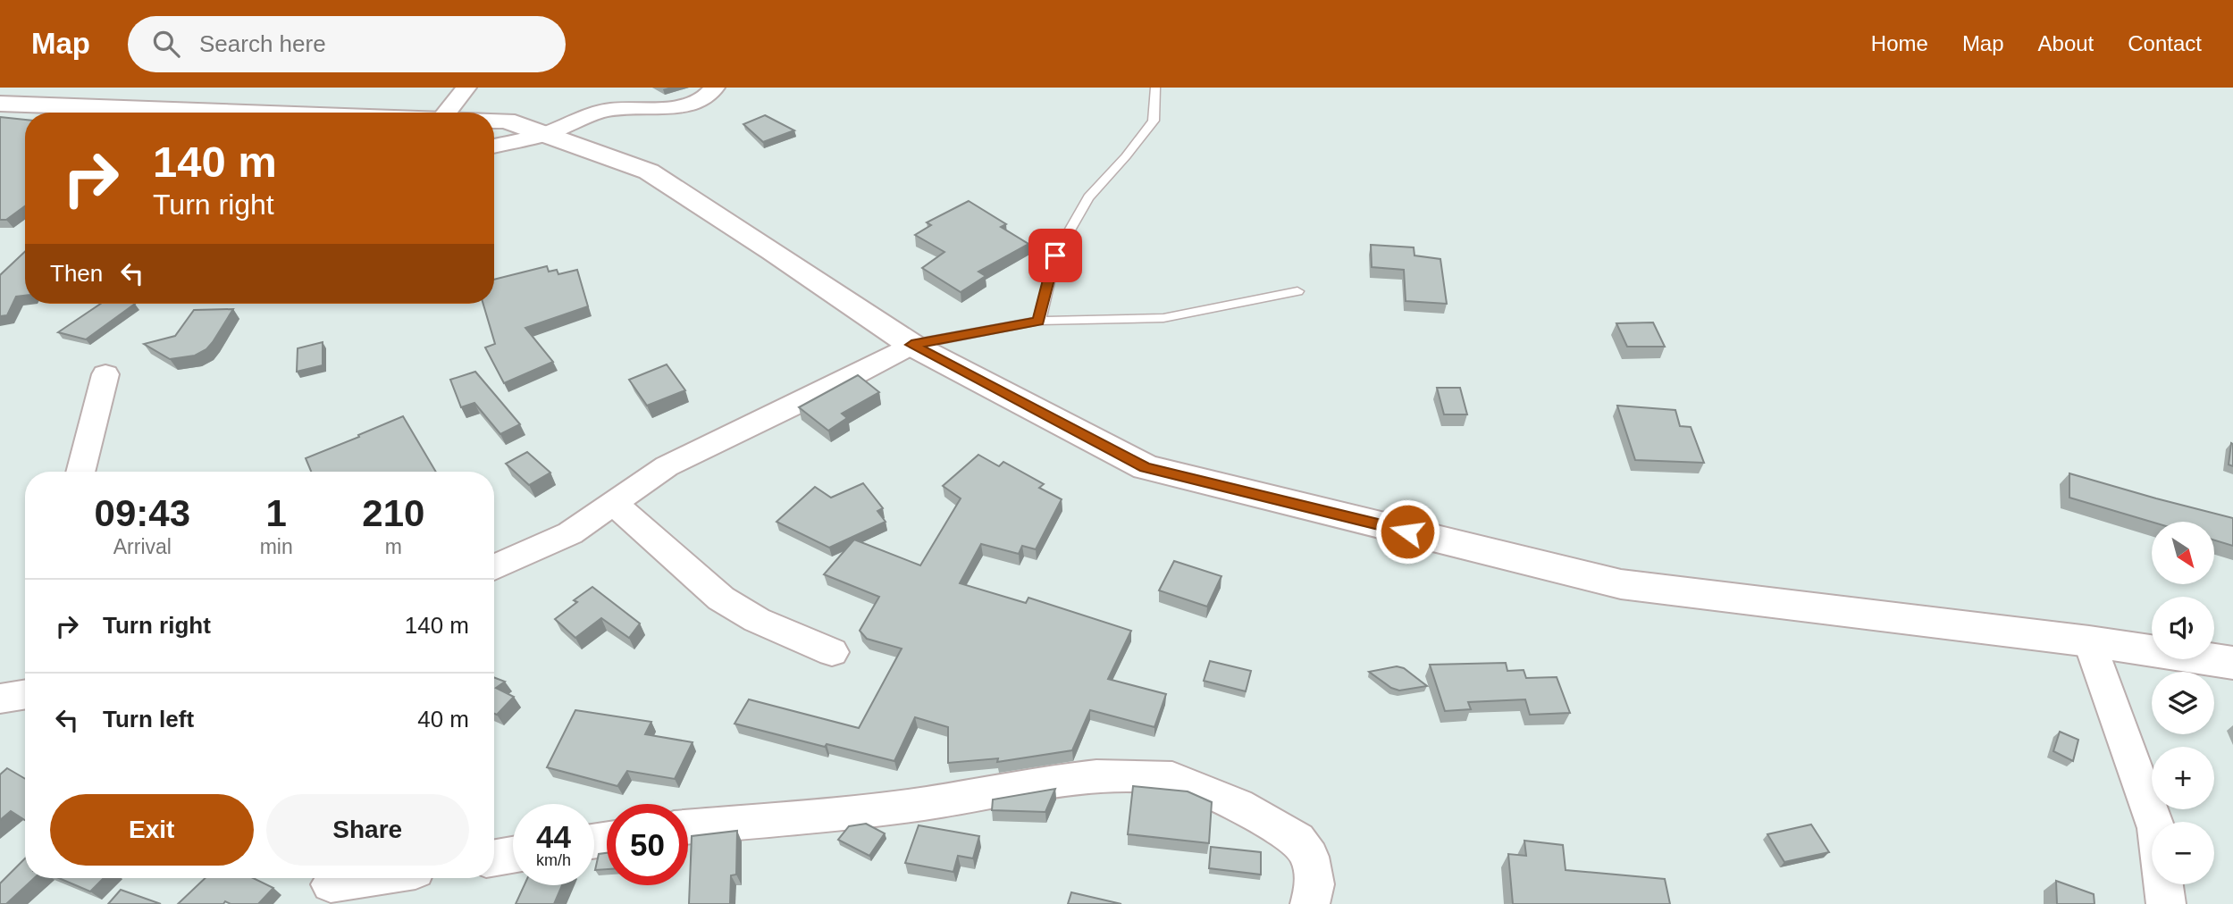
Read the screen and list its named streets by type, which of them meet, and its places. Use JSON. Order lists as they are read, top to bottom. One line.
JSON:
{"north":"bottom right","page":{"header":"Map","search":"Search here","nav":["Home","Map","About","Contact"],"turn":["140 m","Turn right"],"then":"Then","eta":["09:43","Arrival","1","min","210","m"],"map_buttons":["+","−"],"list":[{"name":"Turn right","value":"140 m"},{"name":"Turn left","value":"40 m"}],"buttons":["Exit","Share"],"speed":"44 km/h","limit":"50"}}
